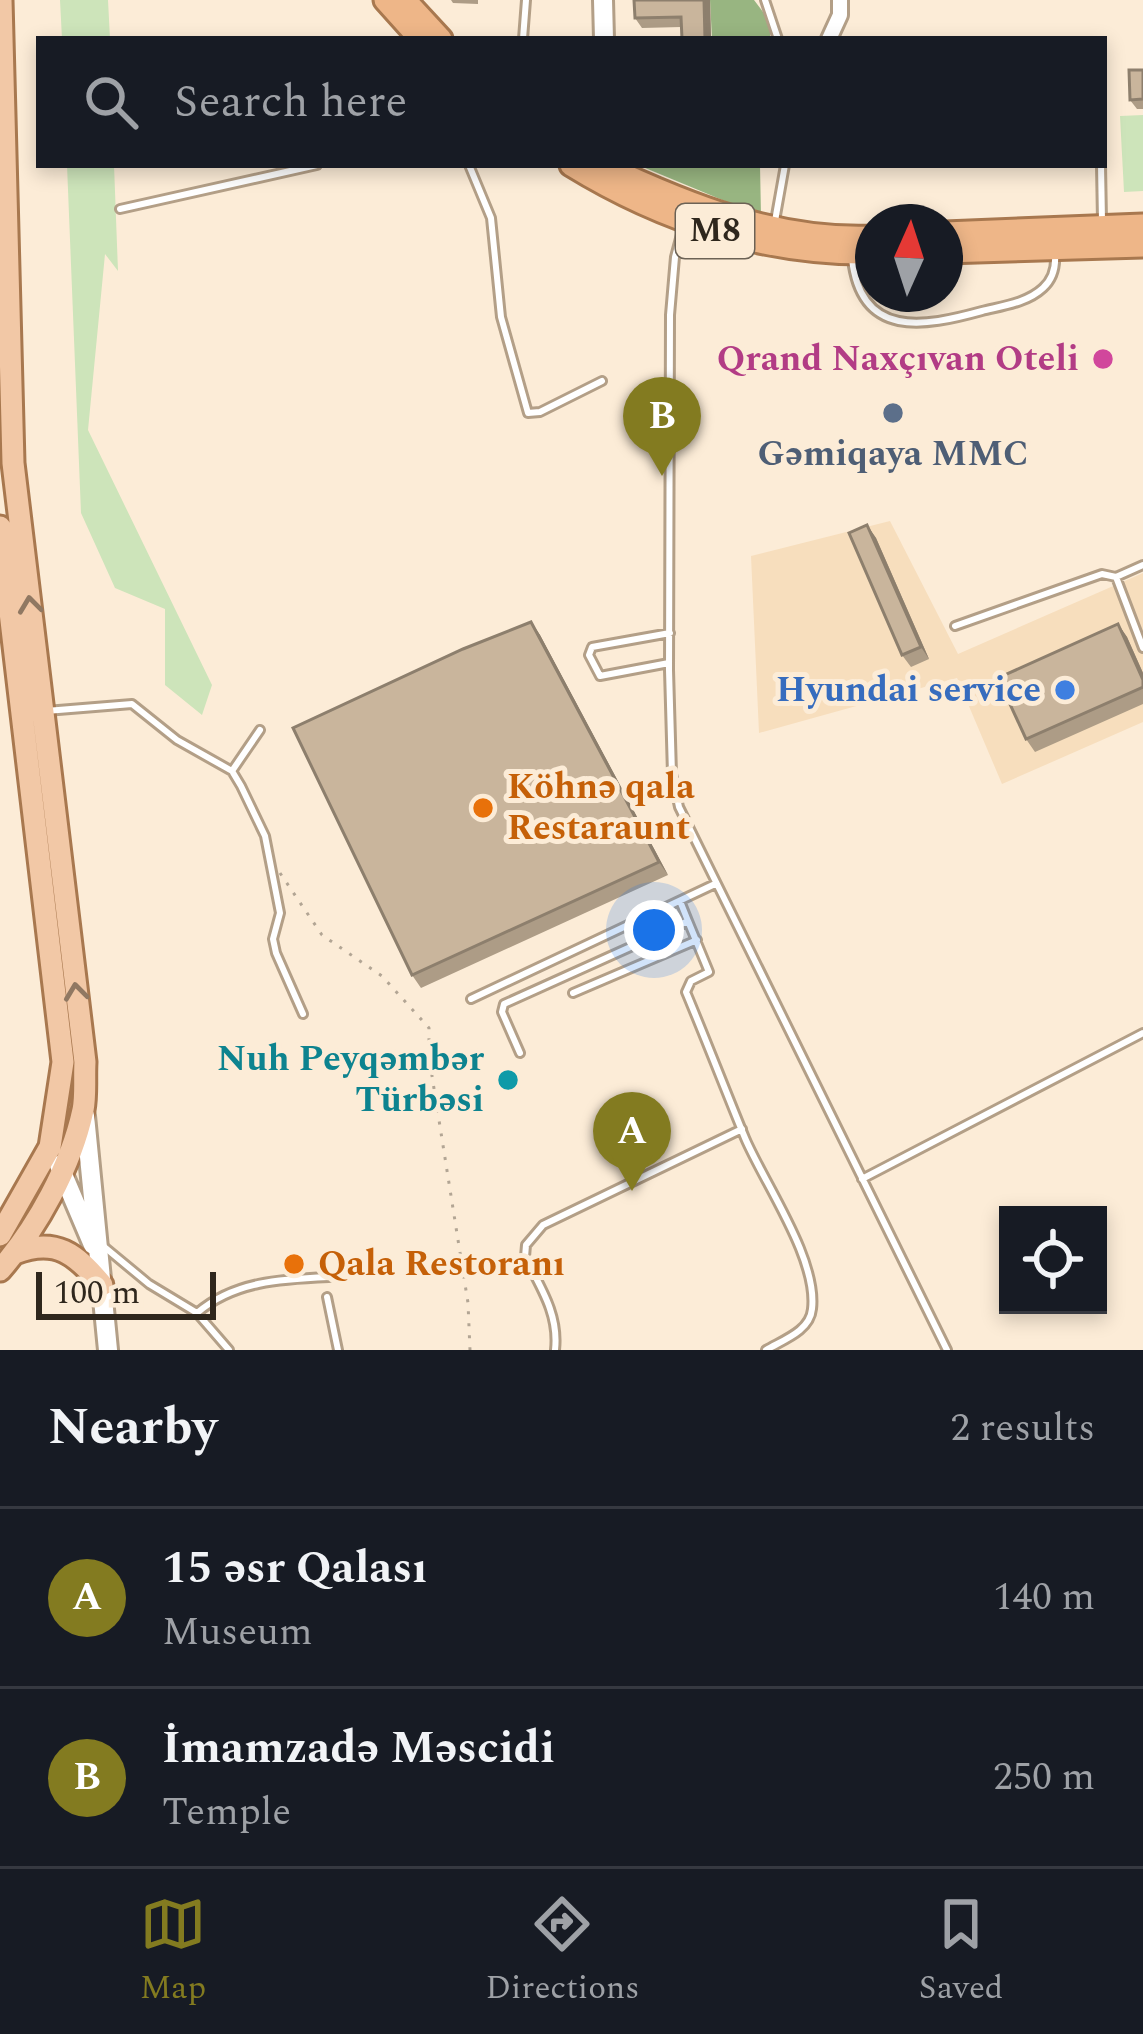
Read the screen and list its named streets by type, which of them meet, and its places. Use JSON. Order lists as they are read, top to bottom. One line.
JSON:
{"streets":{"highway":["M8"]},"places":["Qrand Naxçıvan Oteli","Gəmiqaya MMC","Hyundai service","Köhnə qala Restaraunt","Nuh Peyqəmbər Türbəsi","Qala Restoranı"],"scale_bar":"100 m","north":"top","page":{"search":"Search here","pins":["B","A"],"scale":"100 m","heading":["Nearby","2 results"],"list":[{"mark":"A","name":"15 əsr Qalası","note":"Museum","value":"140 m"},{"mark":"B","name":"İmamzadə Məscidi","note":"Temple","value":"250 m"}],"nav":["Map","Directions","Saved"]}}
